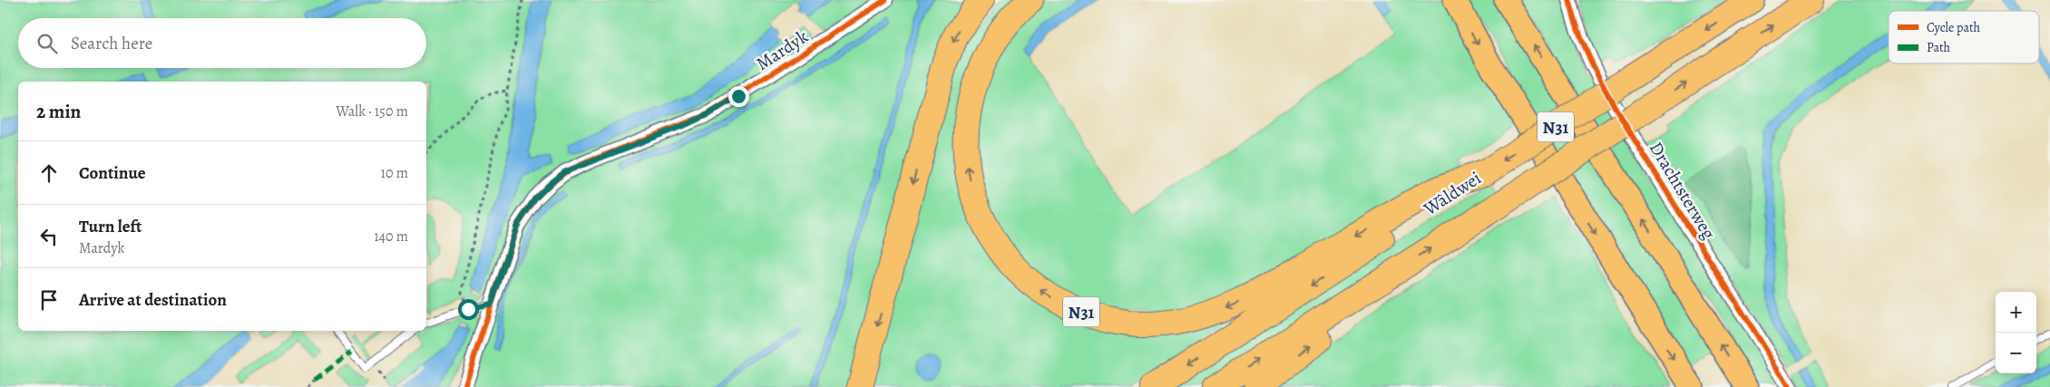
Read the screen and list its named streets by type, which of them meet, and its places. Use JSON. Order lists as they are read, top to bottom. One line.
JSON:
{"streets":{"highway":["N31","Wâldwei"],"street":["Mardyk","Drachtsterweg"]},"crossings":[["N31","Wâldwei"]],"legend":["Cycle path","Path"],"page":{"search":"Search here","heading":["2 min","Walk · 150 m"],"list":[["Continue","10 m"],["Turn left","Mardyk","140 m"],"Arrive at destination"],"map_buttons":["+","−"]}}
